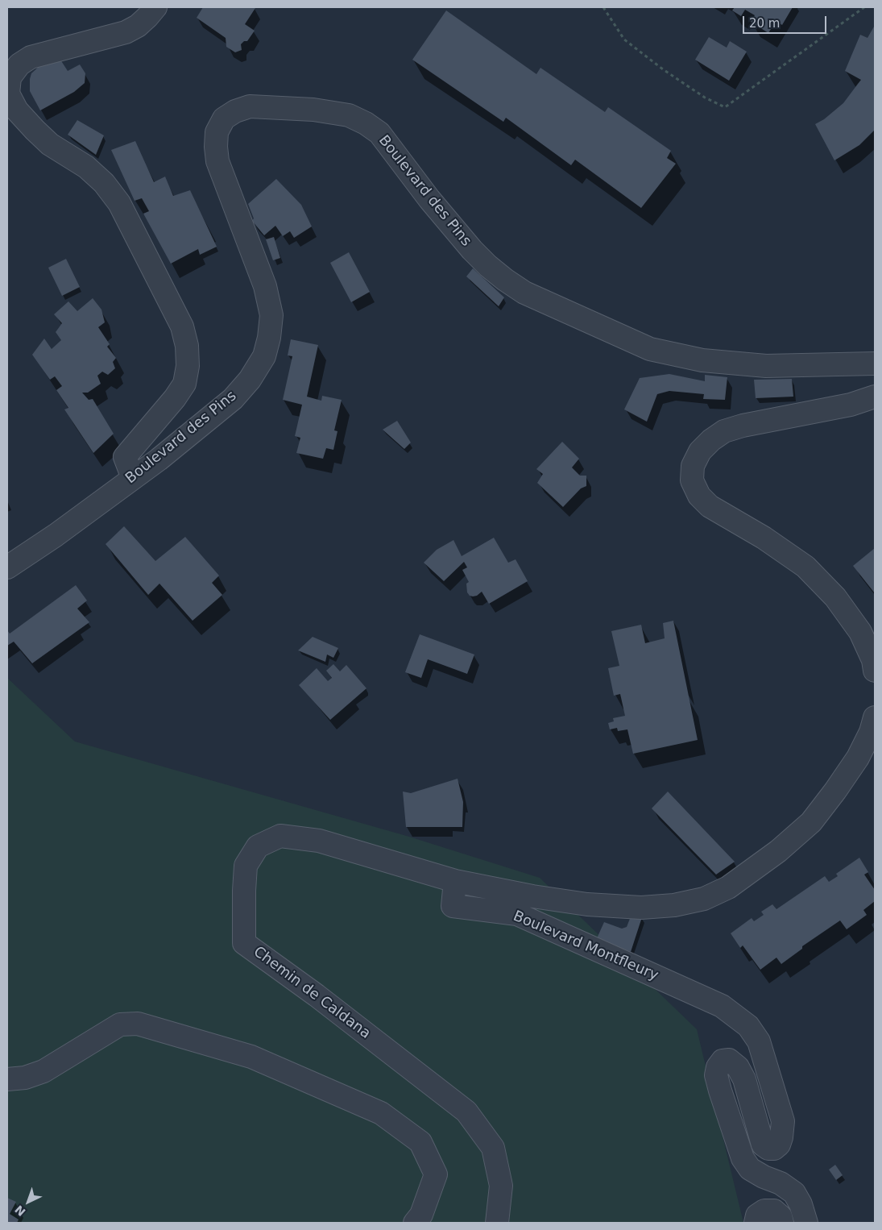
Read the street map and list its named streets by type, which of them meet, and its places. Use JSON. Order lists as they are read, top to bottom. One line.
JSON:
{"streets":{"street":["Boulevard des Pins","Boulevard Montfleury","Chemin de Caldana"]},"crossings":[["Boulevard Montfleury","Chemin de Caldana"]],"scale_bar":"20 m","north":"bottom left"}
